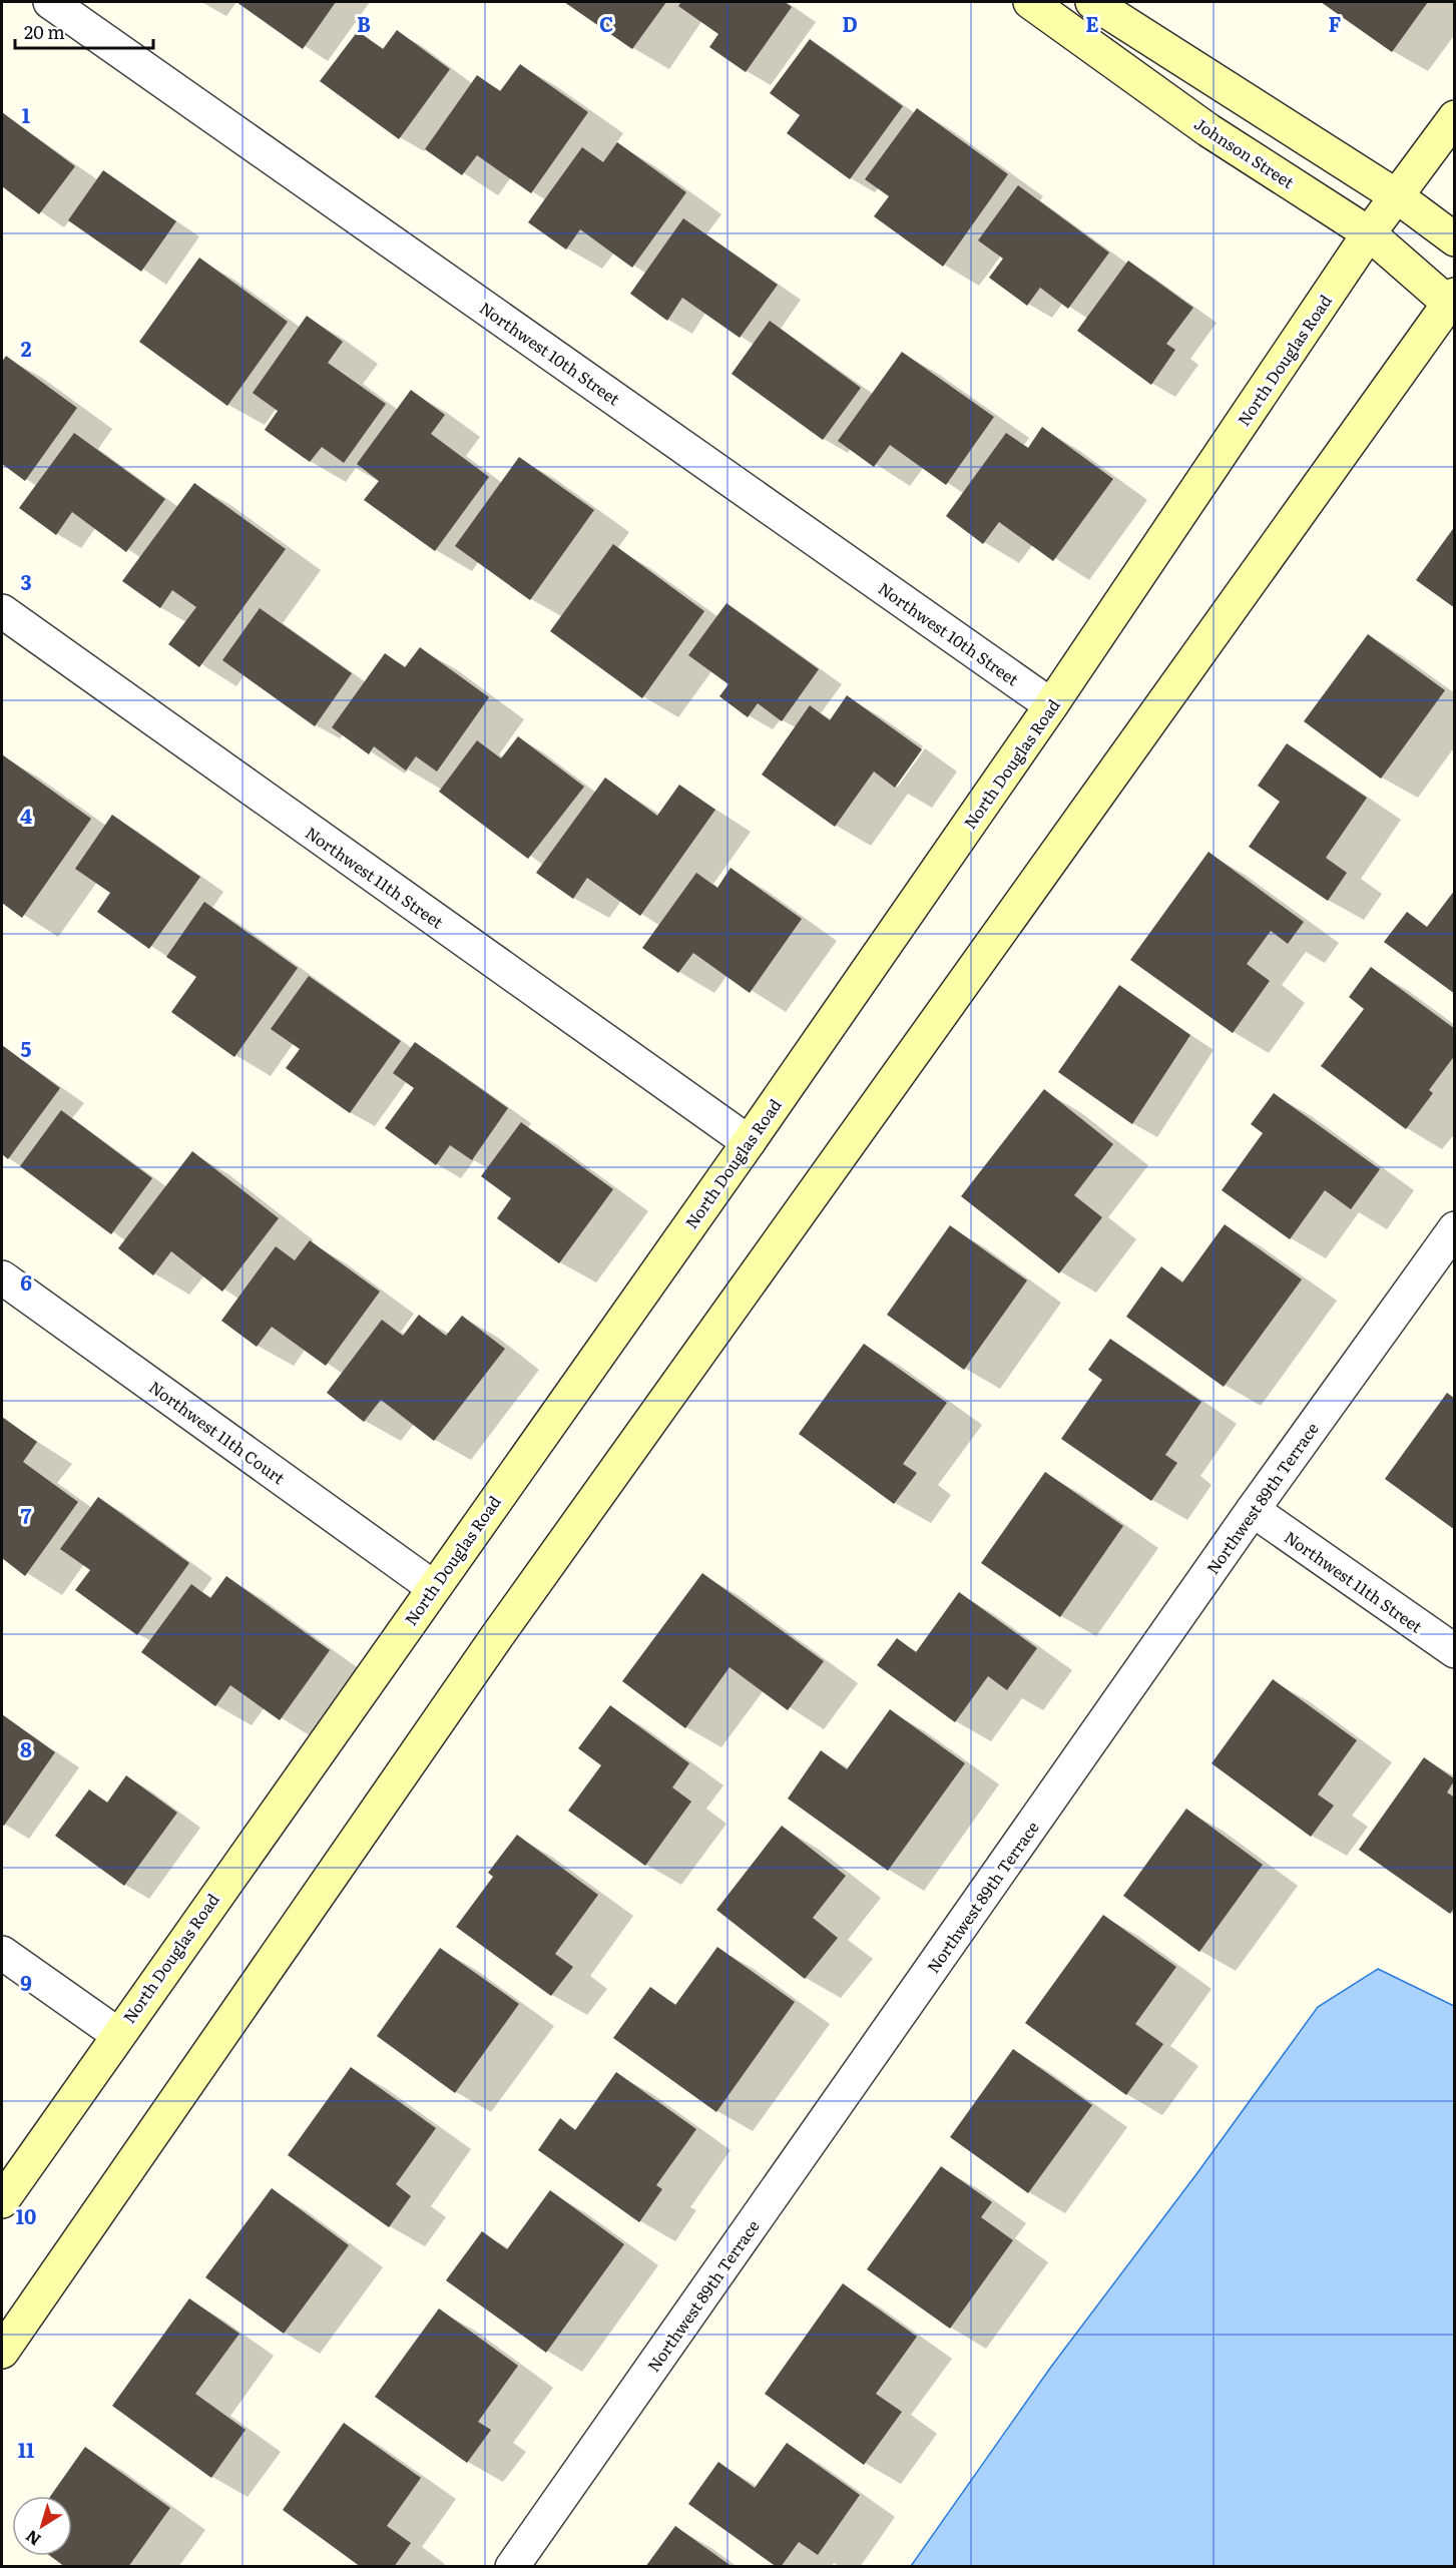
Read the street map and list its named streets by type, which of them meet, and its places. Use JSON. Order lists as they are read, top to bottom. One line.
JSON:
{"streets":{"main road":["Johnson Street","North Douglas Road"],"street":["Northwest 10th Street","Northwest 11th Street","Northwest 11th Court","Northwest 89th Terrace"]},"crossings":[["Johnson Street","North Douglas Road"],["Northwest 10th Street","North Douglas Road"],["North Douglas Road","Northwest 11th Street"],["North Douglas Road","Northwest 11th Court"],["Northwest 11th Street","Northwest 89th Terrace"]],"scale_bar":"20 m","north":"bottom left","grid":{"columns":["B","C","D","E","F"],"rows":["1","2","3","4","5","6","7","8","9","10","11"]}}
